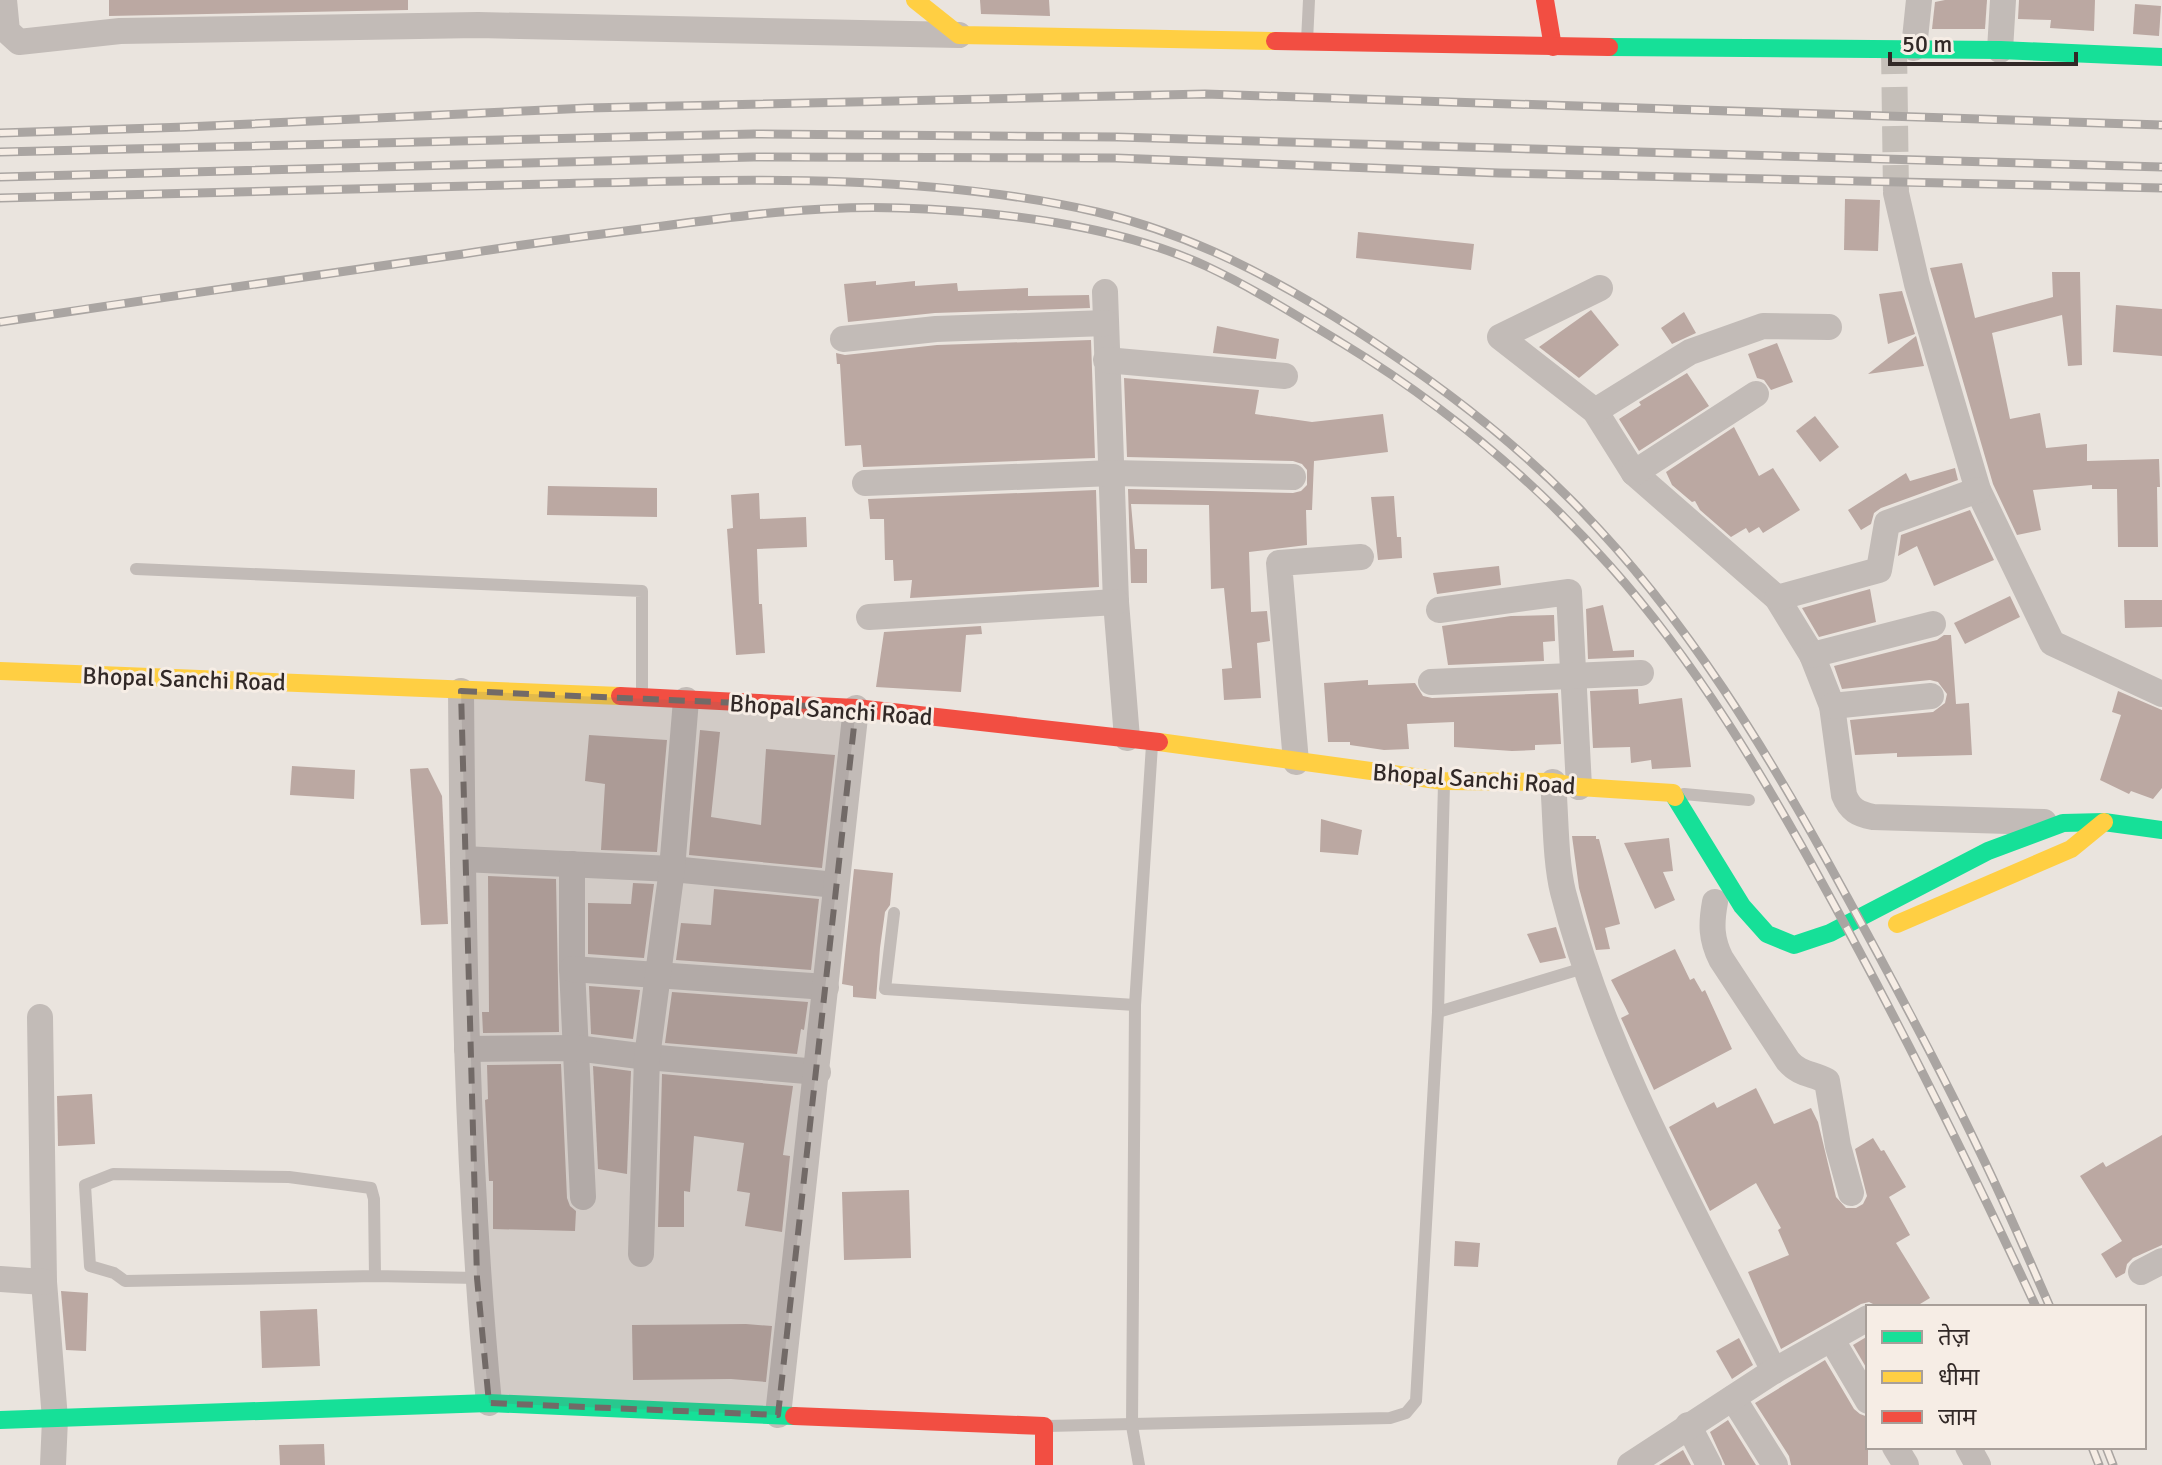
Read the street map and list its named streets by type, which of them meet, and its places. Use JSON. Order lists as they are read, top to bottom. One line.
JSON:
{"streets":{"main road":["Bhopal Sanchi Road"]},"legend":["तेज़","धीमा","जाम"],"scale_bar":"50 m"}
